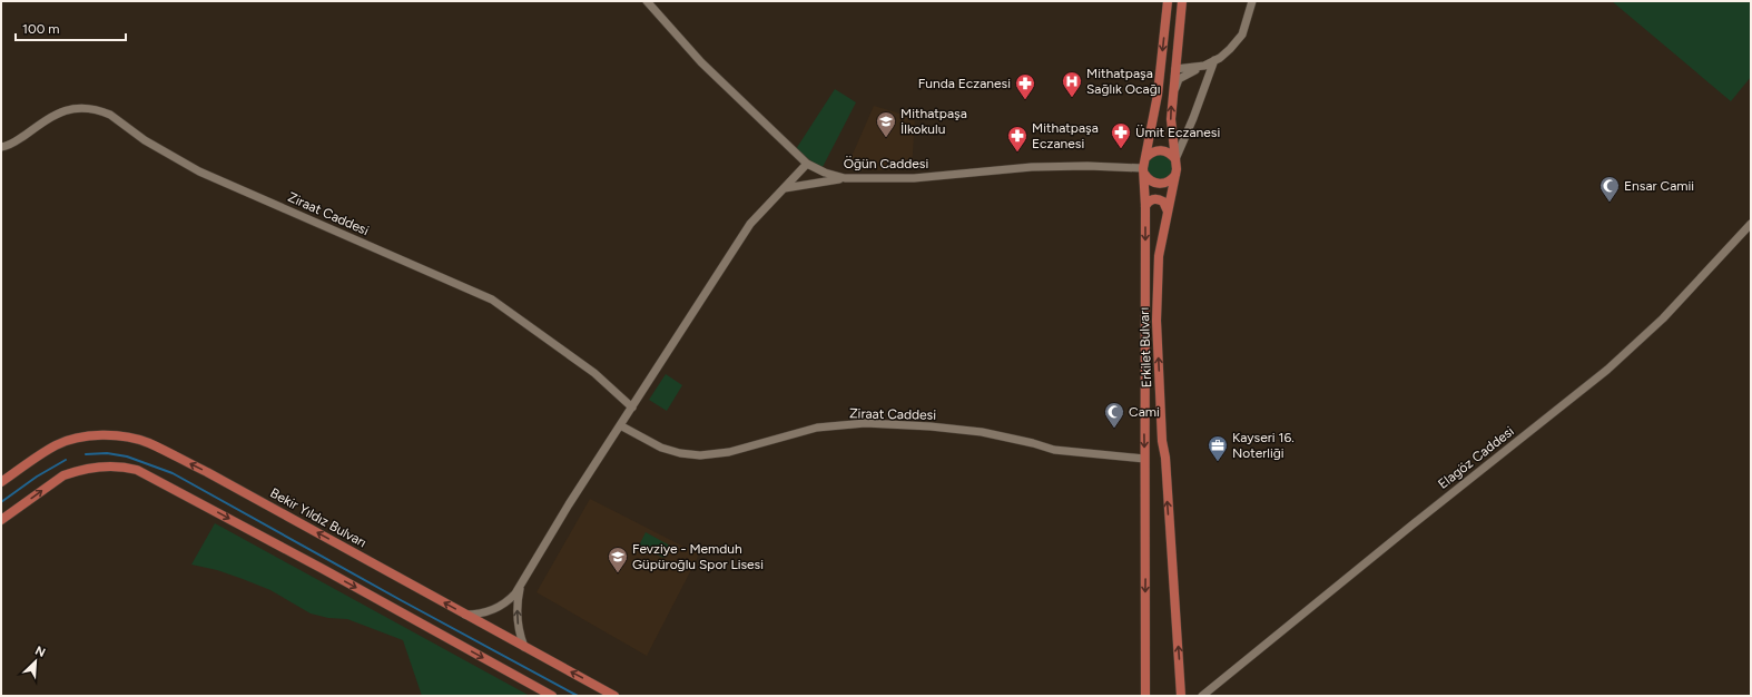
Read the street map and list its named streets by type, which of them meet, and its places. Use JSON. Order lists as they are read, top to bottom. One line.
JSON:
{"streets":{"main road":["Erkilet Bulvarı","Bekir Yıldız Bulvarı"],"street":["Öğün Caddesi","Ziraat Caddesi","Elagöz Caddesi"]},"crossings":[["Öğün Caddesi","Erkilet Bulvarı"],["Ziraat Caddesi","Erkilet Bulvarı"]],"places":{"hospital":["Mithatpaşa Sağlık Ocağı"],"pharmacy":["Funda Eczanesi","Ümit Eczanesi","Mithatpaşa Eczanesi"],"school or university":["Mithatpaşa İlkokulu","Fevziye - Memduh Güpüroğlu Spor Lisesi"],"mosque":["Ensar Camii","Cami"],"office":["Kayseri 16. Noterliği"]},"scale_bar":"100 m","north":"top right"}
